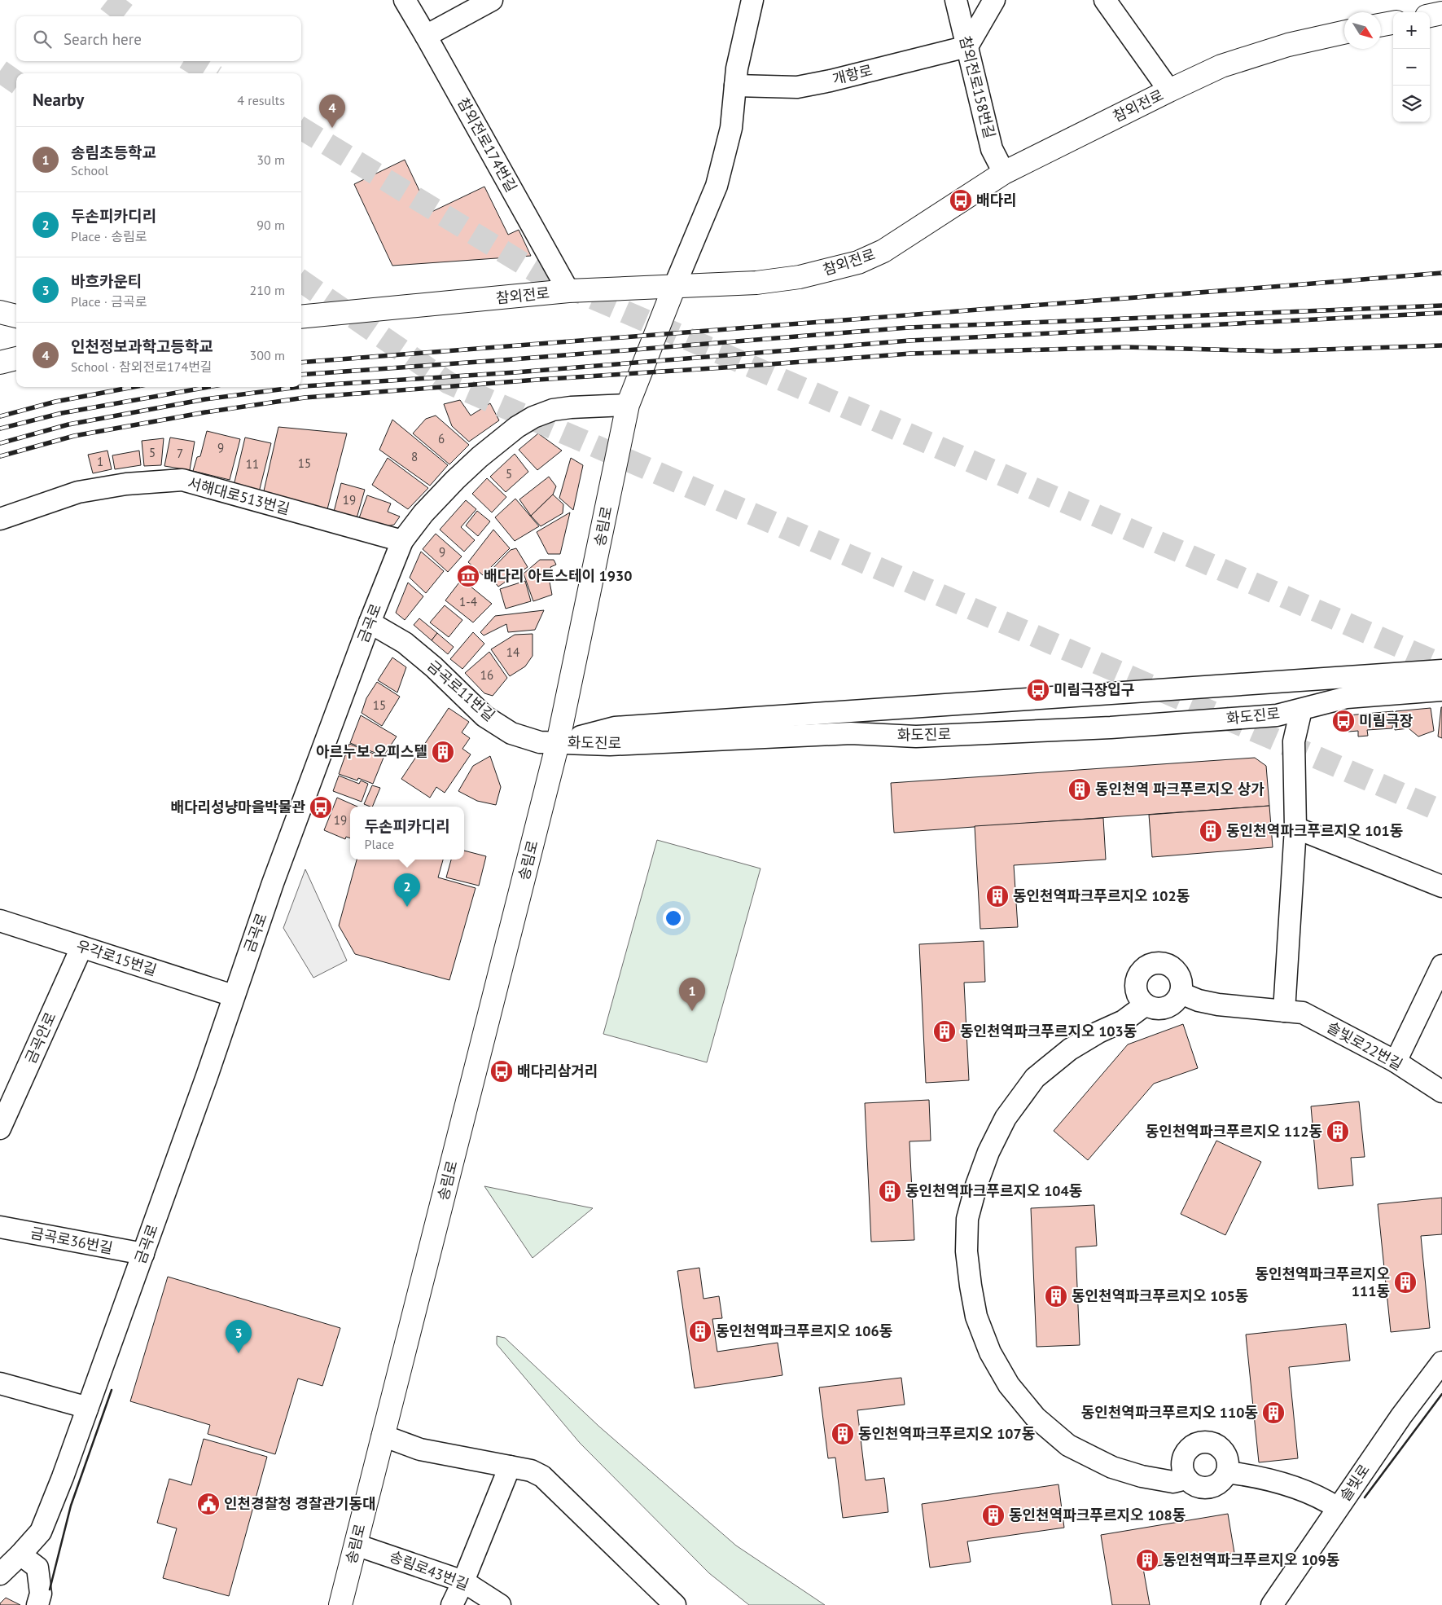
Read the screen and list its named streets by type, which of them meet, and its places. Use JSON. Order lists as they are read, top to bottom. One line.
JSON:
{"streets":{"main road":["참외전로","송림로"],"street":["개항로","참외전로158번길","참외전로174번길","서해대로513번길","금곡로","금곡로11번길","화도진로","우각로15번길","금곡안로","솔빛로22번길","금곡로36번길","솔빛로","송림로43번길"]},"crossings":[["개항로","참외전로158번길"],["참외전로158번길","참외전로"],["참외전로","참외전로174번길"],["참외전로","송림로"],["서해대로513번길","금곡로"],["송림로","금곡로"],["송림로","금곡로11번길"],["송림로","화도진로"],["송림로","송림로43번길"],["금곡로","금곡로11번길"],["금곡로","우각로15번길"],["금곡로","금곡로36번길"],["금곡로11번길","화도진로"],["우각로15번길","금곡안로"]],"places":{"bus stop":["배다리","미림극장입구","미림극장","배다리성냥마을박물관","배다리삼거리"],"museum":["배다리 아트스테이 1930"],"building":["아르누보 오피스텔","동인천역 파크푸르지오 상가","동인천역파크푸르지오 101동","동인천역파크푸르지오 102동","동인천역파크푸르지오 103동","동인천역파크푸르지오 112동","동인천역파크푸르지오 104동","동인천역파크푸르지오 111동","동인천역파크푸르지오 105동","동인천역파크푸르지오 106동","동인천역파크푸르지오 110동","동인천역파크푸르지오 107동","동인천역파크푸르지오 108동","동인천역파크푸르지오 109동"],"public building":["인천경찰청 경찰관기동대"]},"house_numbers":["6","9","5","7","8","1","15","11","5","19","9","1-4","14","16","15","19"],"north":"bottom right","page":{"map_buttons":["+","−"],"search":"Search here","heading":["Nearby","4 results"],"pins":["4","2","1","3"],"list":[{"mark":"1","name":"송림초등학교","note":"School","value":"30 m"},{"mark":"2","name":"두손피카디리","note":"Place · 송림로","value":"90 m"},{"mark":"3","name":"바흐카운티","note":"Place · 금곡로","value":"210 m"},{"mark":"4","name":"인천정보과학고등학교","note":"School · 참외전로174번길","value":"300 m"}],"popup":["두손피카디리","Place"]}}
